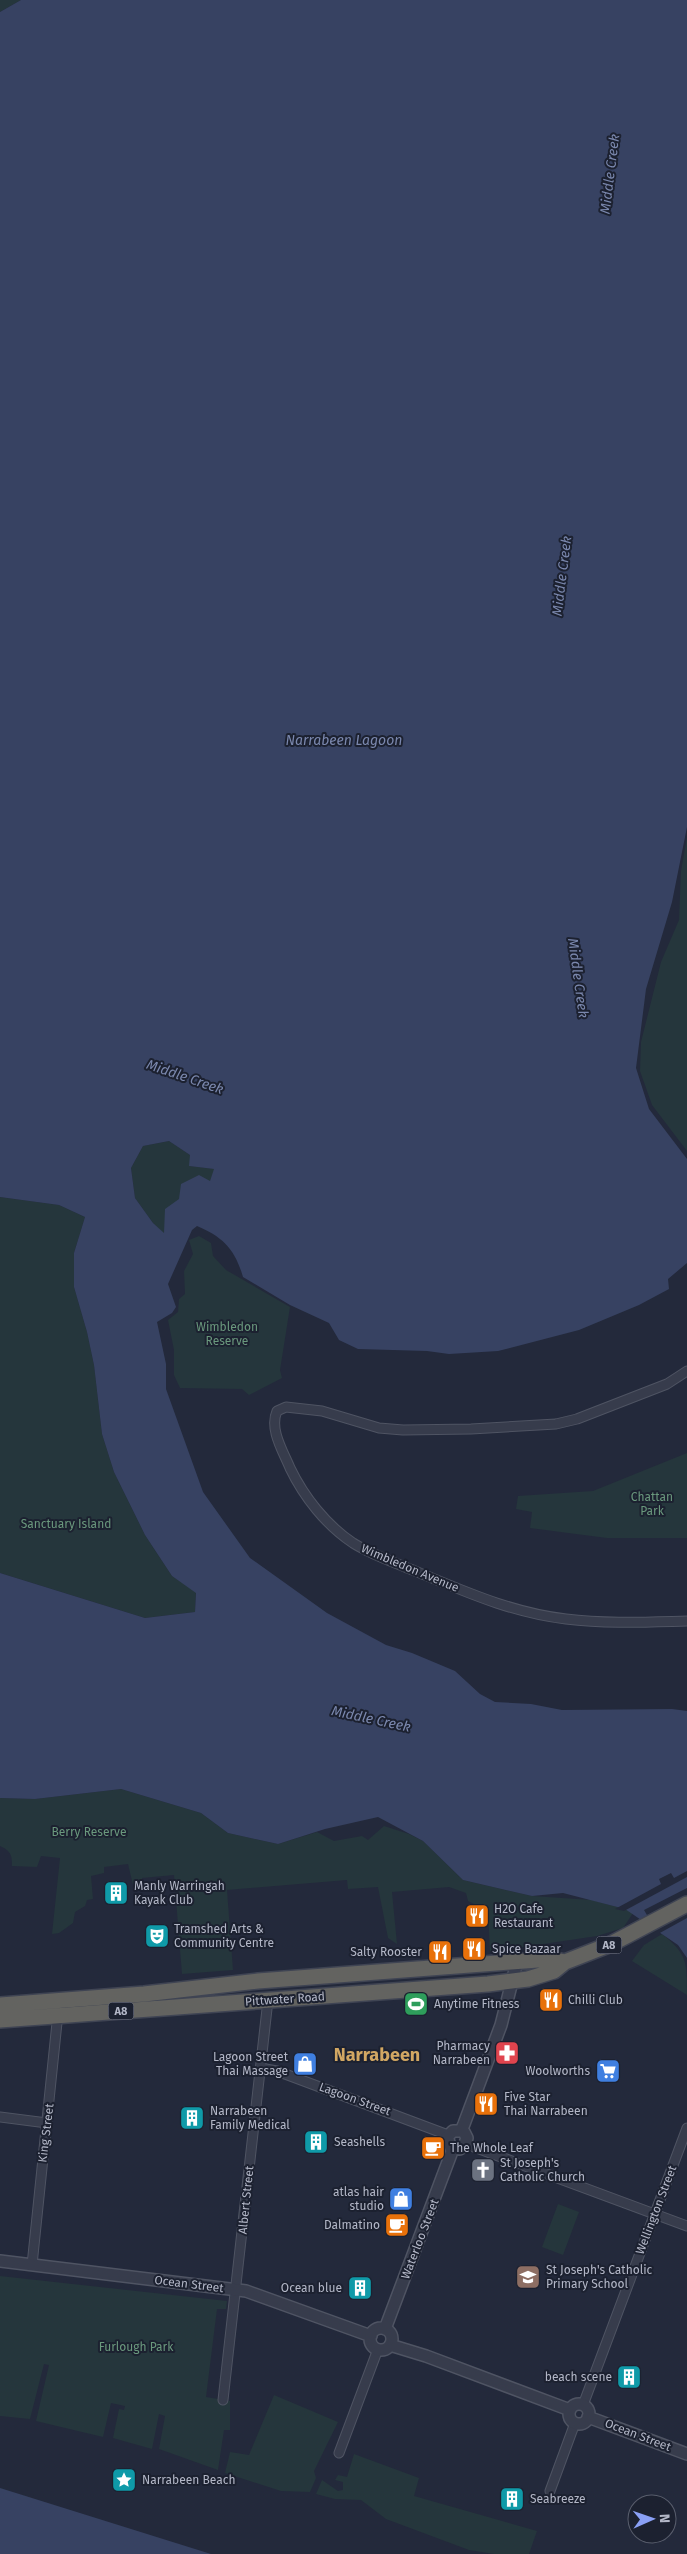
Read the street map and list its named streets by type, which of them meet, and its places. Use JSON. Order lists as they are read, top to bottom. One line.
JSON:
{"streets":{"highway":["A8","Pittwater Road"],"street":["Wimbledon Avenue","Lagoon Street","King Street","Albert Street","Wellington Street","Waterloo Street","Ocean Street"]},"crossings":[["Pittwater Road","King Street"],["Pittwater Road","Albert Street"],["Lagoon Street","Albert Street"],["King Street","Ocean Street"],["Albert Street","Ocean Street"],["Wellington Street","Ocean Street"],["Waterloo Street","Ocean Street"]],"districts":["Narrabeen"],"water":["Middle Creek","Narrabeen Lagoon"],"parks":["Wimbledon Reserve","Chattan Park","Sanctuary Island","Berry Reserve","Furlough Park"],"places":{"building":["Manly Warringah Kayak Club","Narrabeen Family Medical","Seashells","Ocean blue","beach scene","Seabreeze"],"restaurant":["H2O Cafe Restaurant","Spice Bazaar","Salty Rooster","Chilli Club","Five Star Thai Narrabeen"],"theatre":["Tramshed Arts & Community Centre"],"sports":["Anytime Fitness"],"pharmacy":["Pharmacy Narrabeen"],"shop":["Lagoon Street Thai Massage","atlas hair studio"],"supermarket":["Woolworths"],"cafe":["The Whole Leaf","Dalmatino"],"church":["St Joseph's Catholic Church"],"school or university":["St Joseph's Catholic Primary School"],"place":["Narrabeen Beach"]},"north":"right"}
